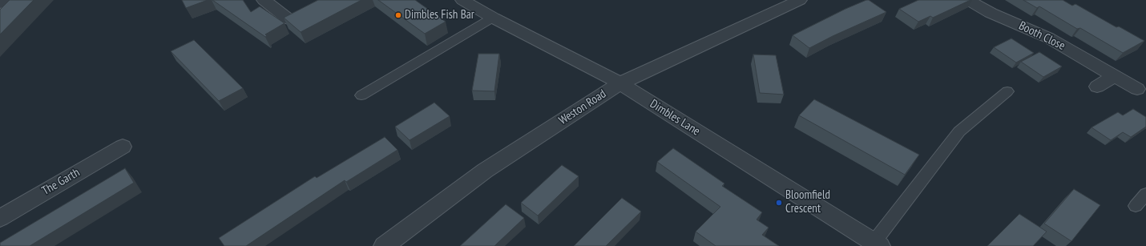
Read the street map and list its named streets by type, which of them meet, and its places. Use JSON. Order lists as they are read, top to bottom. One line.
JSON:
{"streets":{"street":["Booth Close","Weston Road","Dimbles Lane","The Garth"]},"crossings":[["Weston Road","Dimbles Lane"]],"places":["Dimbles Fish Bar","Bloomfield Crescent"]}
